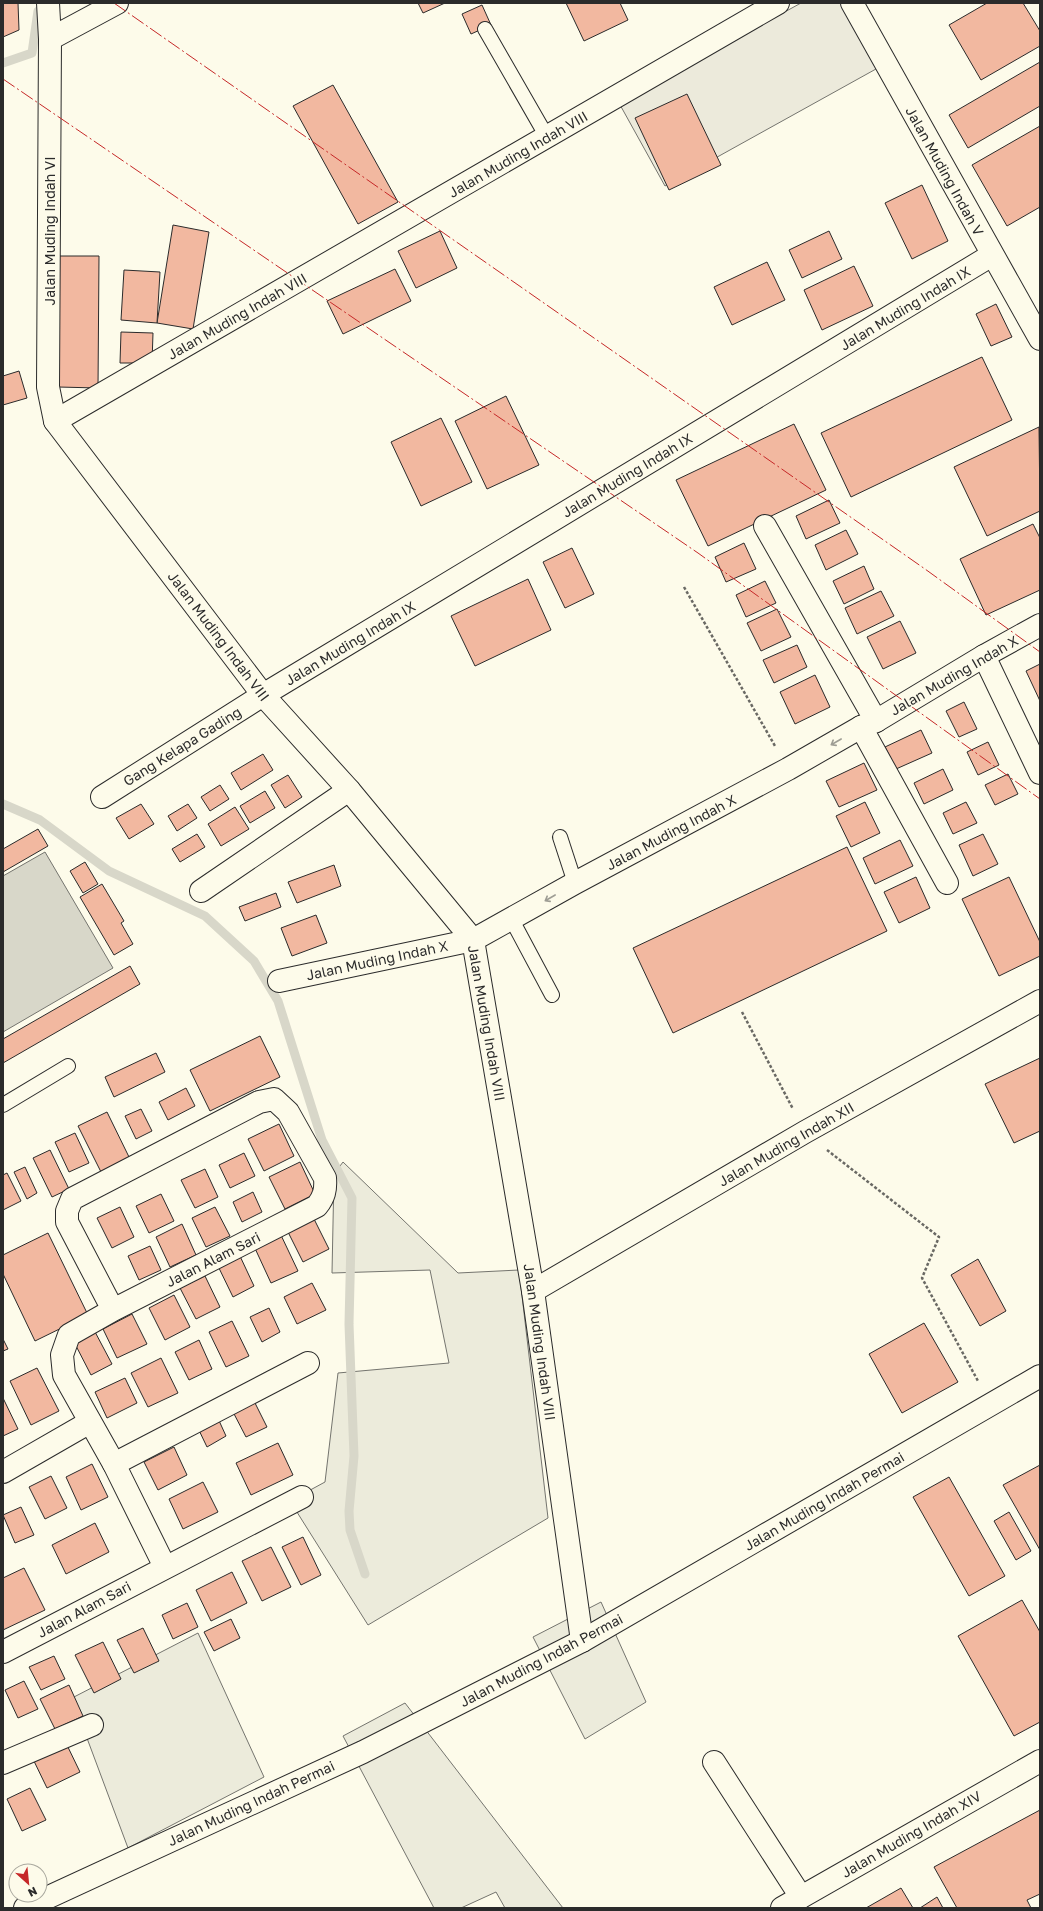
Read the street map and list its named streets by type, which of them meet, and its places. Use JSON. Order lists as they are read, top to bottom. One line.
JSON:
{"streets":{"street":["Jalan Muding Indah VIII","Jalan Muding Indah V","Jalan Muding Indah VI","Jalan Muding Indah IX","Jalan Muding Indah X","Gang Kelapa Gading","Jalan Muding Indah XII","Jalan Alam Sari","Jalan Muding Indah Permai","Jalan Muding Indah XIV"]},"crossings":[["Jalan Muding Indah VIII","Jalan Muding Indah VI"],["Jalan Muding Indah VIII","Jalan Muding Indah IX"],["Jalan Muding Indah VIII","Jalan Muding Indah X"],["Jalan Muding Indah VIII","Gang Kelapa Gading"],["Jalan Muding Indah VIII","Jalan Muding Indah XII"],["Jalan Muding Indah VIII","Jalan Muding Indah Permai"],["Jalan Muding Indah V","Jalan Muding Indah IX"],["Jalan Muding Indah IX","Gang Kelapa Gading"]],"north":"bottom right"}
